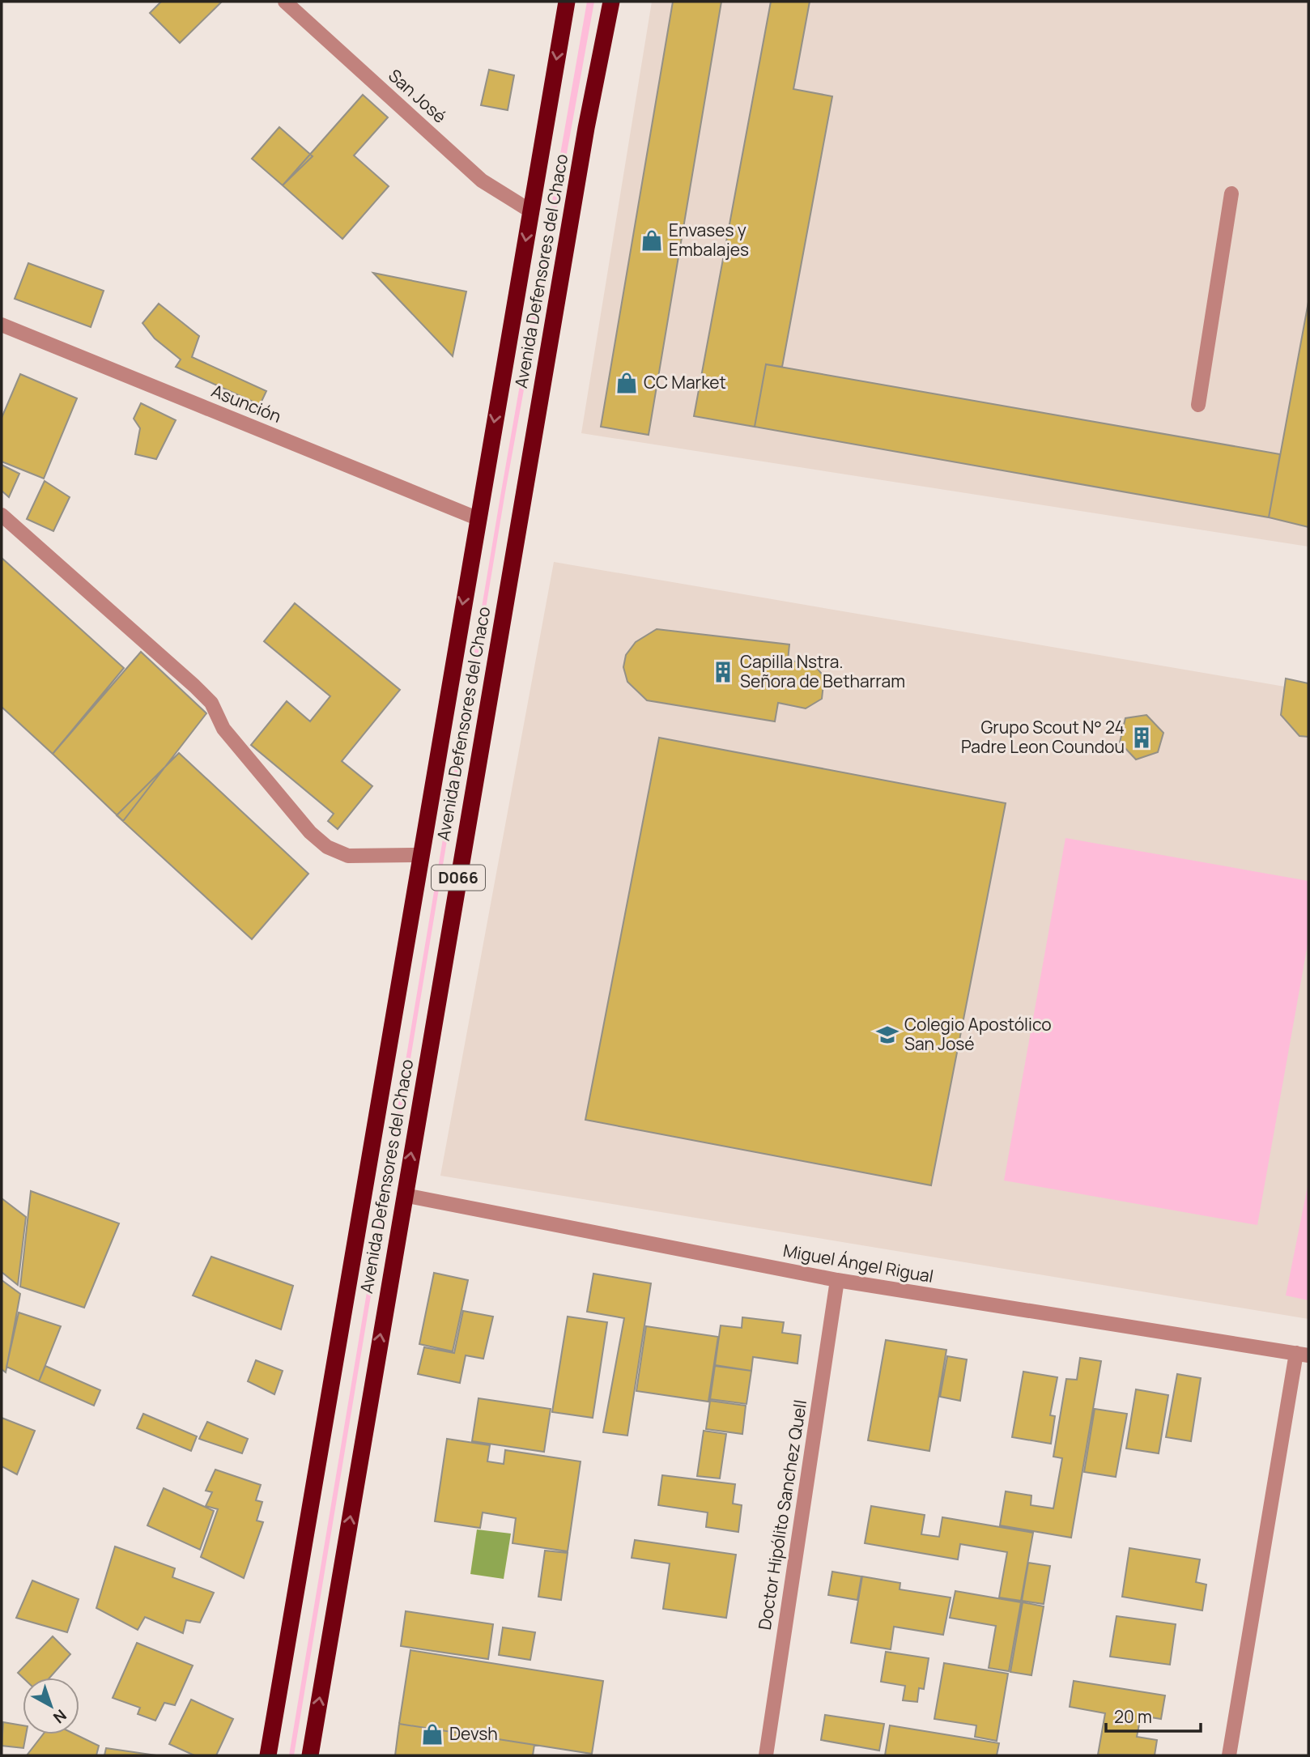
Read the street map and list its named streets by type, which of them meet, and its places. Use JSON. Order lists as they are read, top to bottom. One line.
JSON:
{"streets":{"highway":["Avenida Defensores del Chaco","D066"],"street":["San José","Asunción","Miguel Ángel Rigual","Doctor Hipólito Sanchez Quell"]},"crossings":[["San José","Avenida Defensores del Chaco"],["Avenida Defensores del Chaco","Asunción"],["Avenida Defensores del Chaco","Miguel Ángel Rigual"],["Miguel Ángel Rigual","Doctor Hipólito Sanchez Quell"]],"places":{"shop":["Envases y Embalajes","CC Market","Devsh"],"building":["Capilla Nstra. Señora de Betharram","Grupo Scout N° 24 Padre Leon Coundou"],"school or university":["Colegio Apostólico San José"]},"scale_bar":"20 m","north":"bottom right"}
